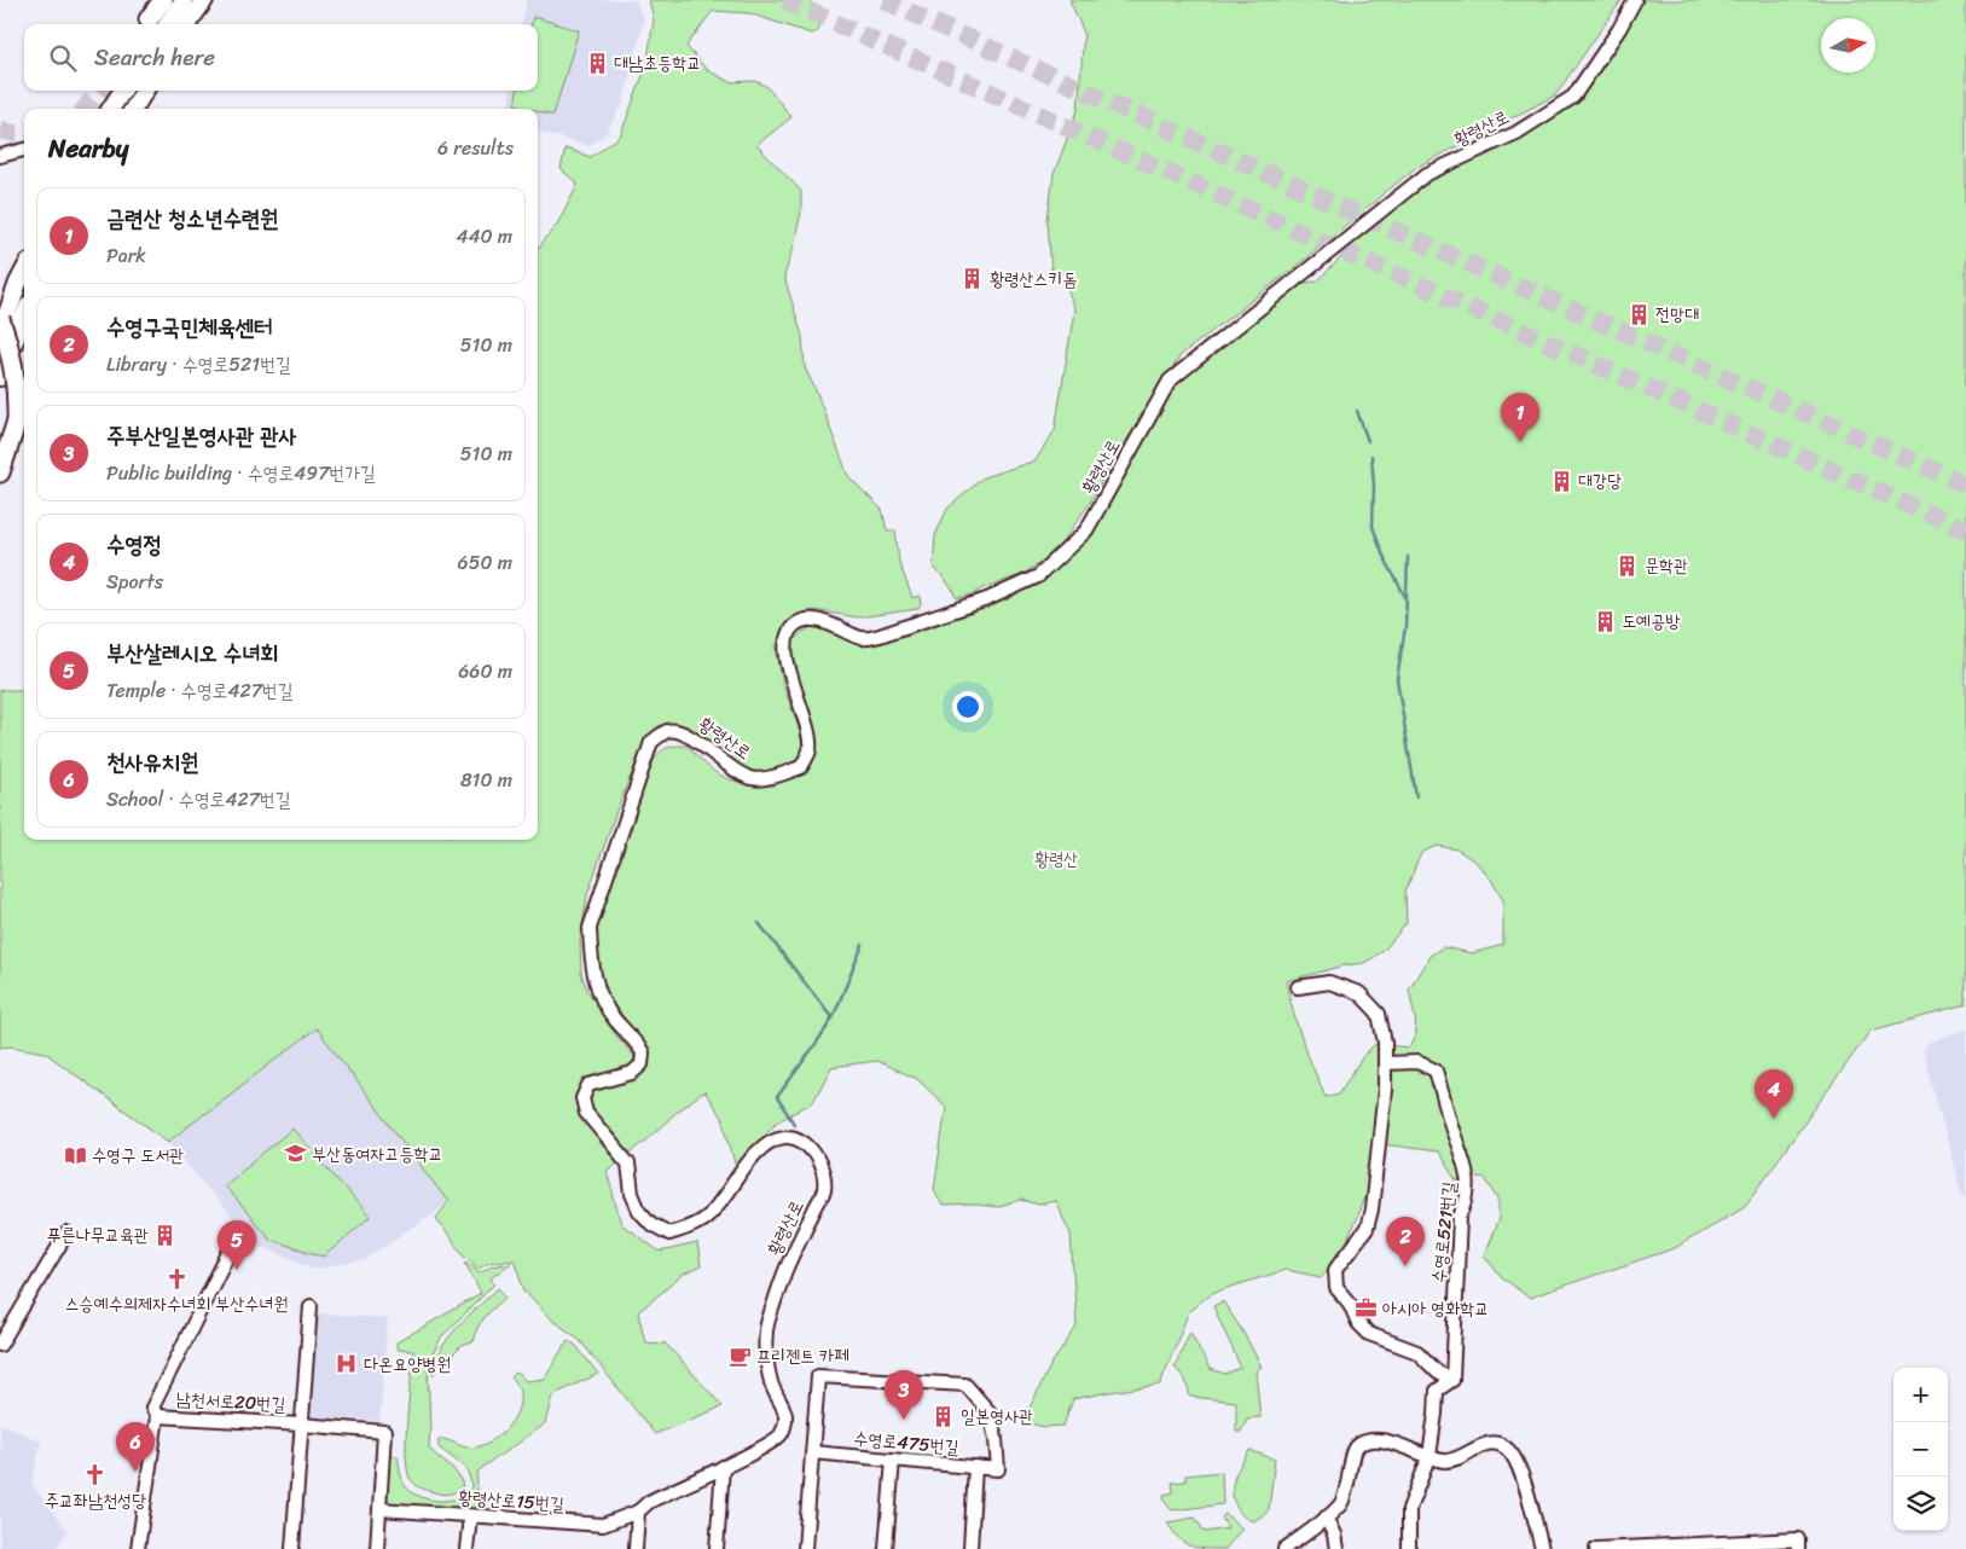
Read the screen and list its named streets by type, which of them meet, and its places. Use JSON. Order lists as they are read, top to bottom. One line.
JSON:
{"streets":{"street":["황령산로","수영로521번길","남천서로20번길","수영로475번길","황령산로15번길"]},"crossings":[["황령산로","황령산로15번길"],["남천서로20번길","황령산로15번길"]],"parks":["황령산"],"places":{"building":["대남초등학교","황령산스키돔","전망대","대강당","문학관","도예공방","푸른나무교육관","일본영사관"],"school or university":["부산동여자고등학교"],"library":["수영구 도서관"],"church":["스승예수의제자수녀회 부산수녀원","주교좌남천성당"],"office":["아시아 영화학교"],"cafe":["프리젠트 카페"],"hospital":["다온요양병원"]},"north":"right","page":{"search":"Search here","heading":["Nearby","6 results"],"list":[{"mark":"1","name":"금련산 청소년수련원","note":"Park","value":"440 m"},{"mark":"2","name":"수영구국민체육센터","note":"Library · 수영로521번길","value":"510 m"},{"mark":"3","name":"주부산일본영사관 관사","note":"Public building · 수영로497번가길","value":"510 m"},{"mark":"4","name":"수영정","note":"Sports","value":"650 m"},{"mark":"5","name":"부산살레시오 수녀회","note":"Temple · 수영로427번길","value":"660 m"},{"mark":"6","name":"천사유치원","note":"School · 수영로427번길","value":"810 m"}],"pins":["1","4","2","5","3","6"],"map_buttons":["+","−"]}}
